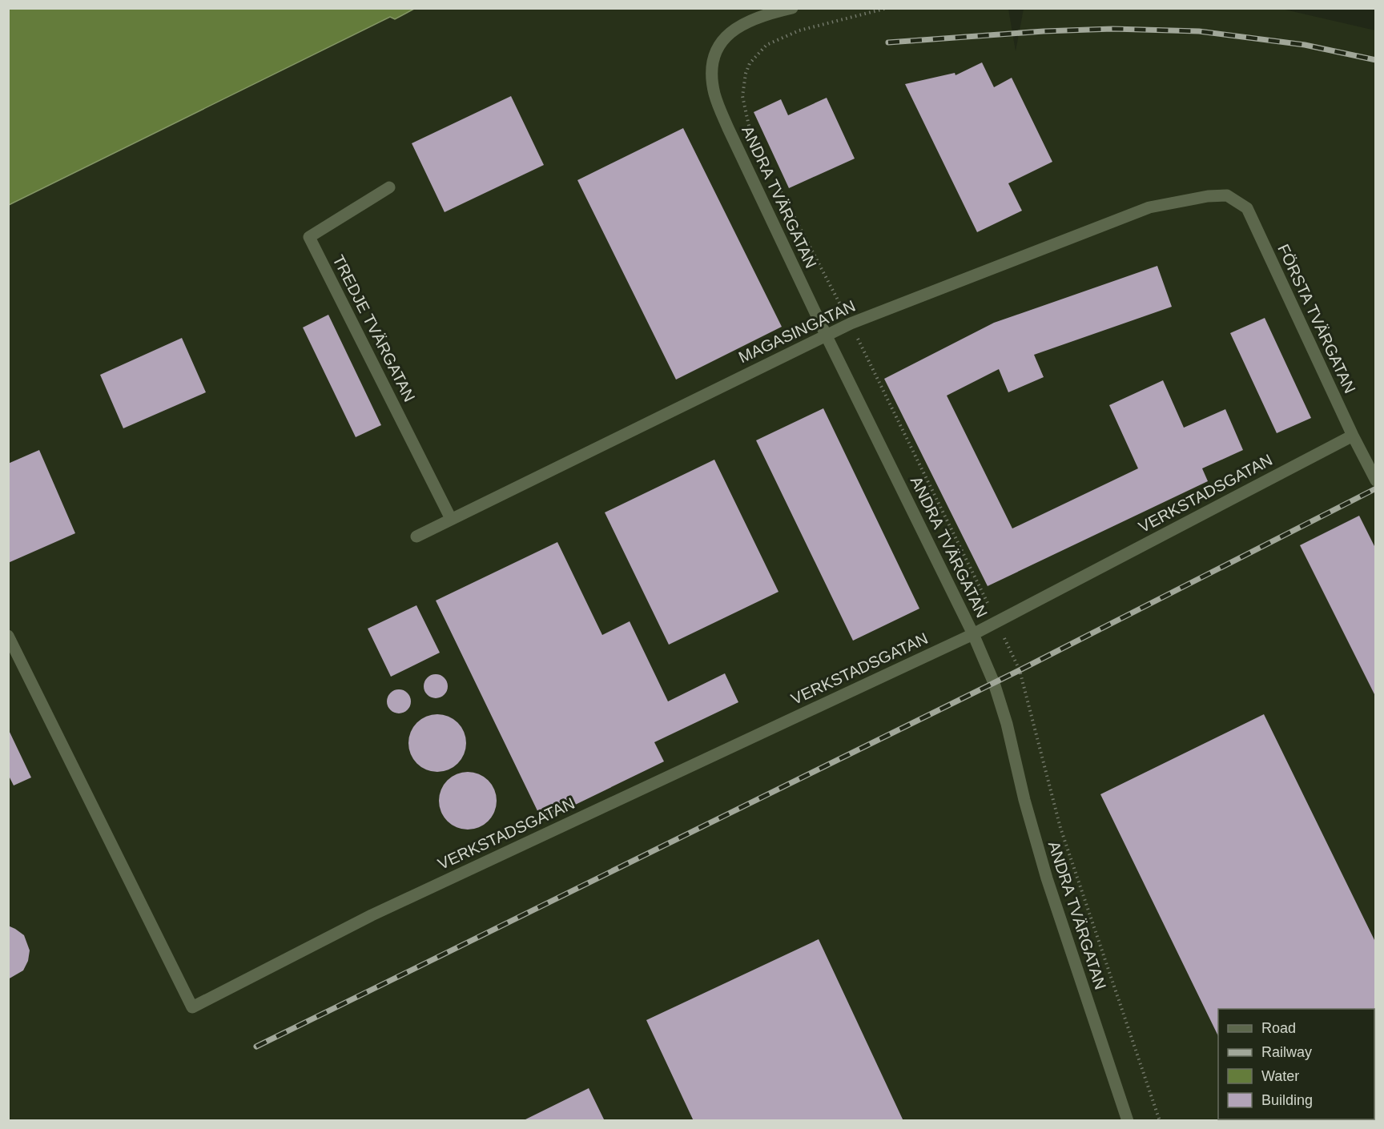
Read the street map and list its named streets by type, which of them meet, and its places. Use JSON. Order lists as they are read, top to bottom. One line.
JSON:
{"streets":{"street":["ANDRA TVÄRGATAN","FÖRSTA TVÄRGATAN","TREDJE TVÄRGATAN","MAGASINGATAN","VERKSTADSGATAN"]},"crossings":[["ANDRA TVÄRGATAN","MAGASINGATAN"],["ANDRA TVÄRGATAN","VERKSTADSGATAN"],["FÖRSTA TVÄRGATAN","MAGASINGATAN"],["FÖRSTA TVÄRGATAN","VERKSTADSGATAN"],["TREDJE TVÄRGATAN","MAGASINGATAN"]],"legend":["Road","Railway","Water","Building"]}
